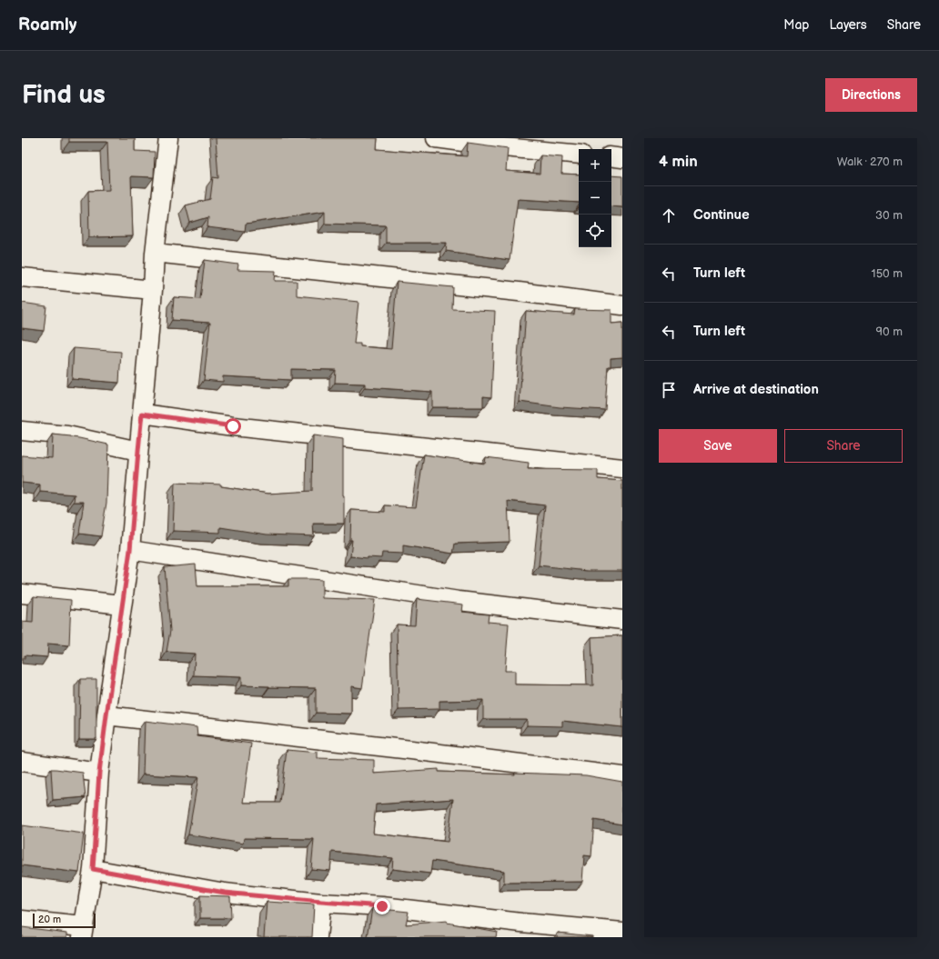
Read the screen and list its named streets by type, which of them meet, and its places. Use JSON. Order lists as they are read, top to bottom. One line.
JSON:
{"scale_bar":"20 m","page":{"header":"Roamly","nav":["Map","Layers","Share"],"buttons":["Directions",["Save","Share"]],"title":"Find us","heading":["4 min","Walk · 270 m"],"map_buttons":["+","−"],"list":[["Continue","30 m"],["Turn left","150 m"],["Turn left","90 m"],"Arrive at destination"],"scale":"20 m"}}
